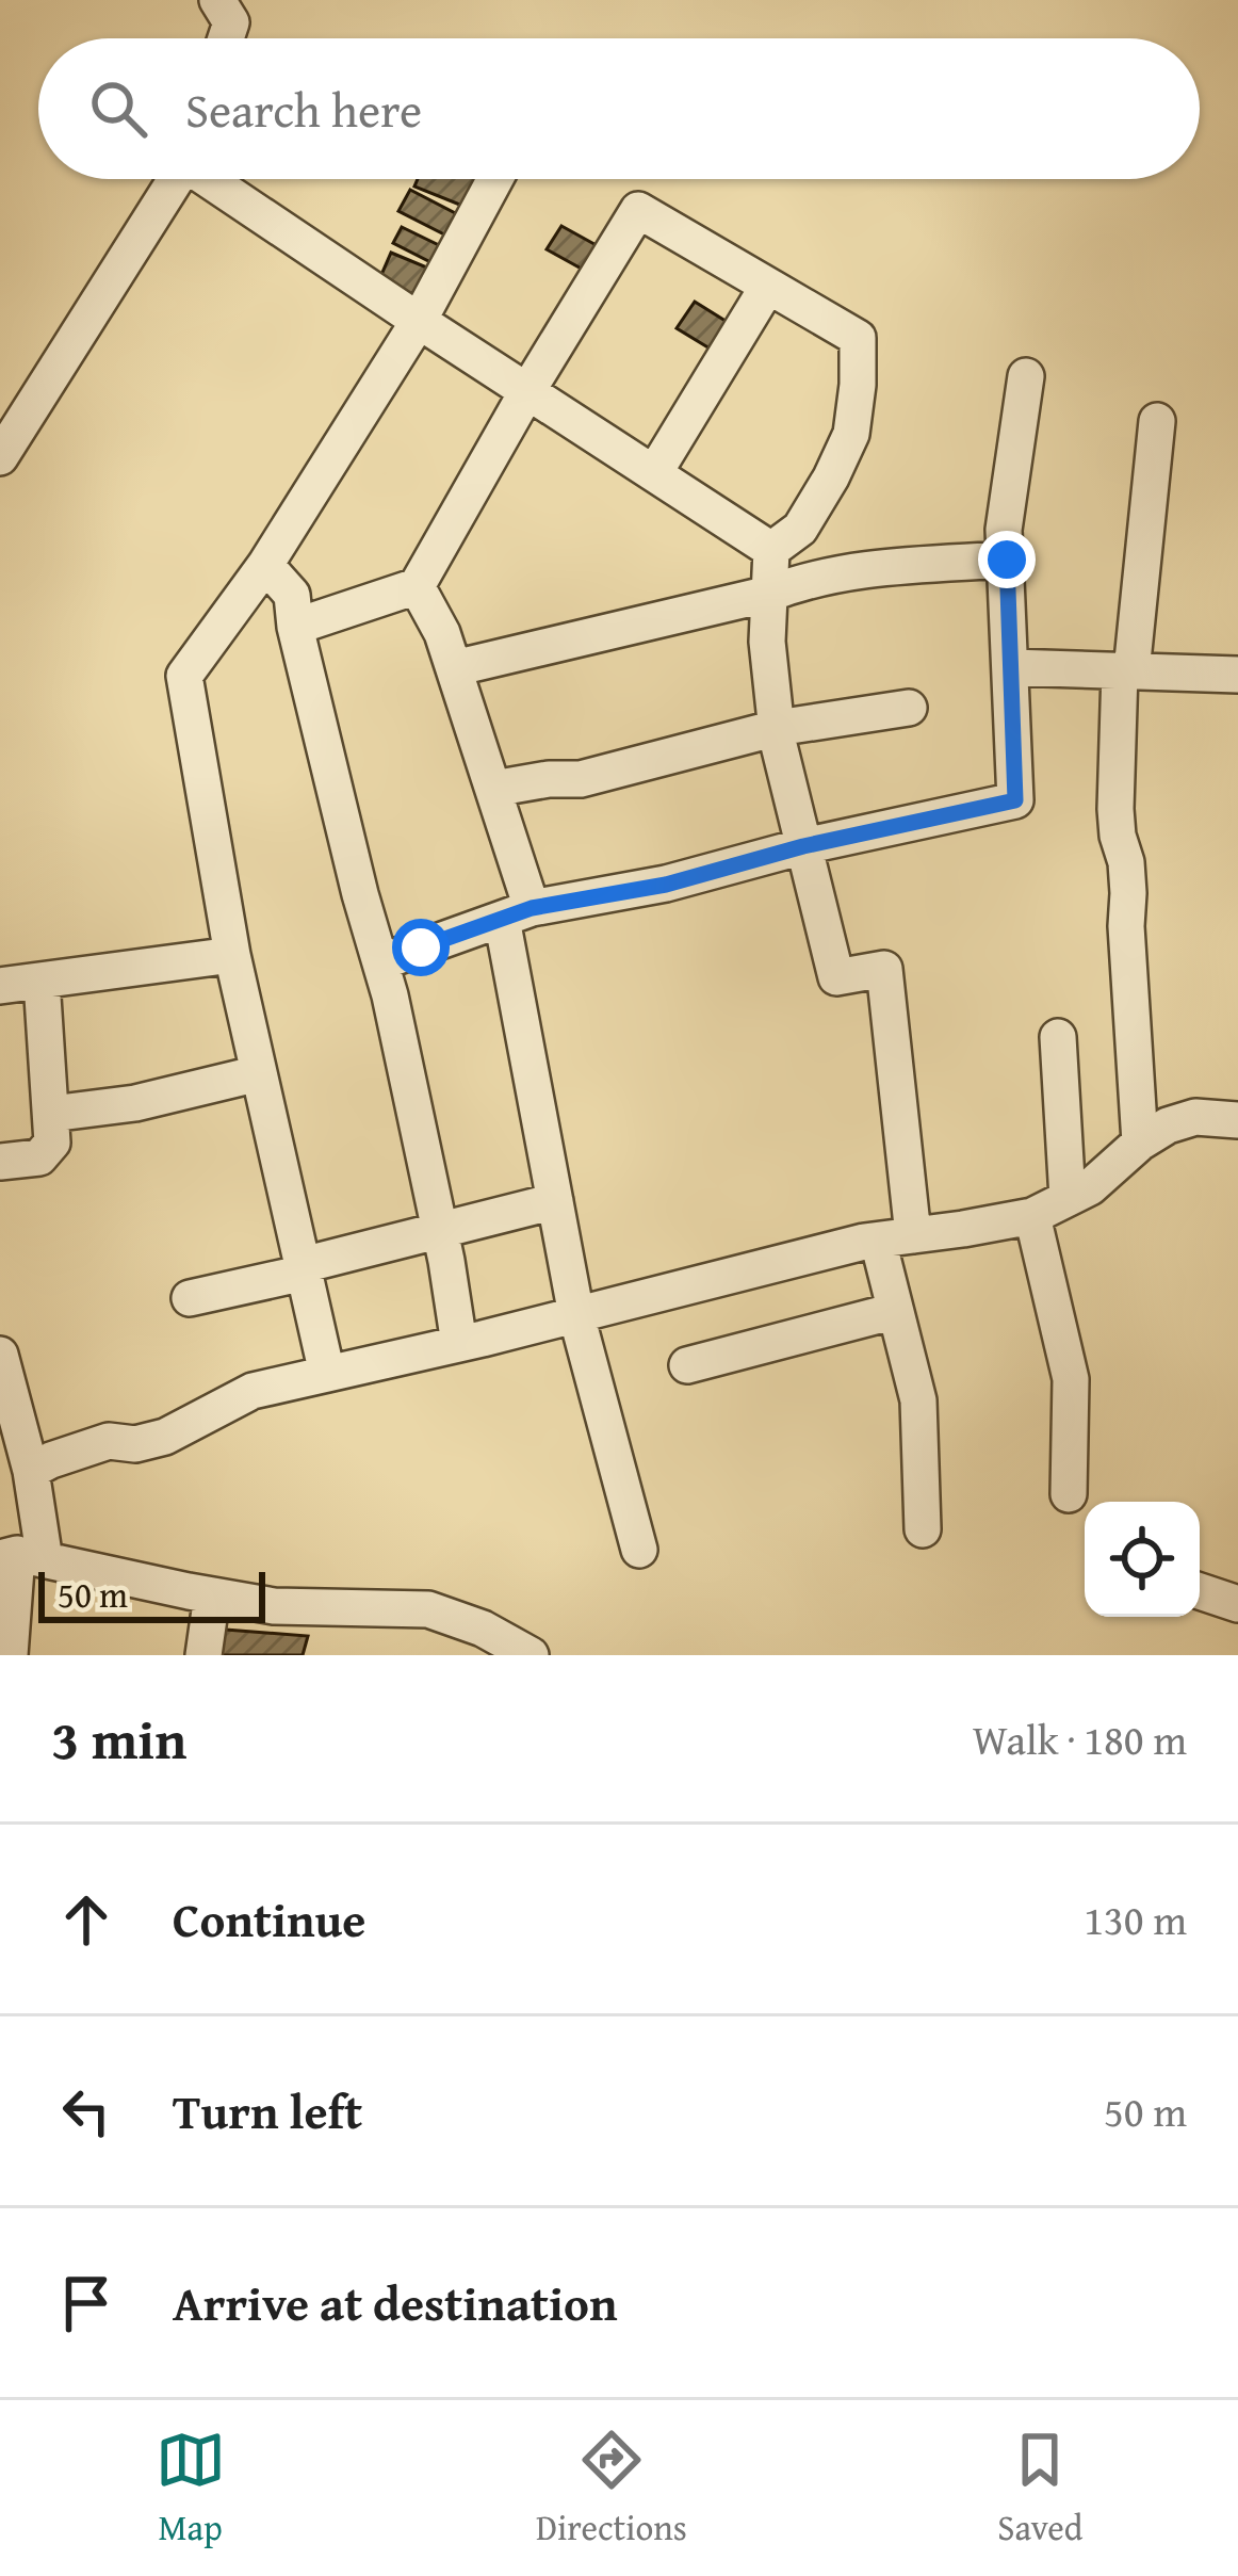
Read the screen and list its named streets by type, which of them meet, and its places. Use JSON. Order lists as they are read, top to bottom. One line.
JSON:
{"scale_bar":"50 m","page":{"search":"Search here","scale":"50 m","heading":["3 min","Walk · 180 m"],"list":[["Continue","130 m"],["Turn left","50 m"],"Arrive at destination"],"nav":["Map","Directions","Saved"]}}
